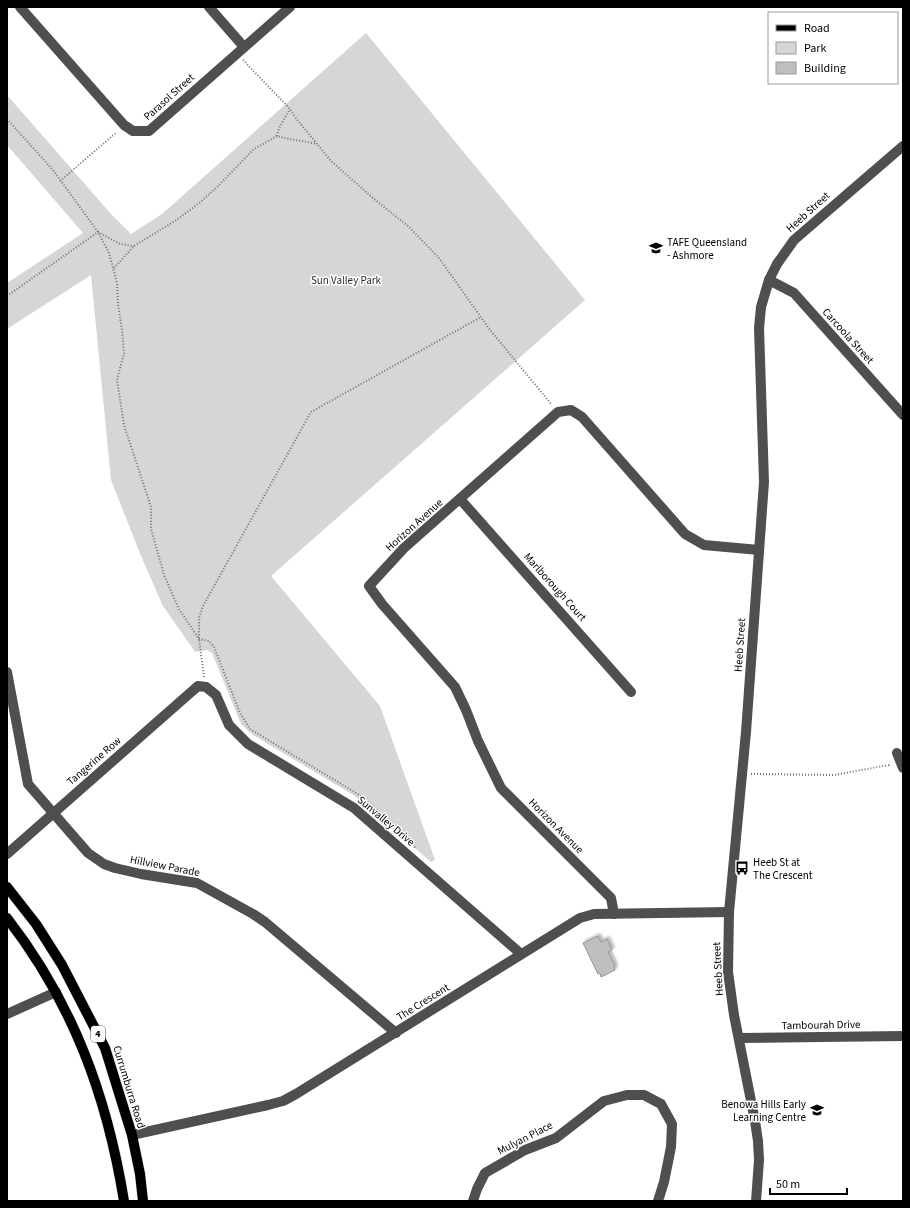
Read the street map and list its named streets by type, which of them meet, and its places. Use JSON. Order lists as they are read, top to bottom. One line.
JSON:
{"streets":{"main road":["4","Currumburra Road"],"street":["Parasol Street","Heeb Street","Carcoola Street","Horizon Avenue","Marlborough Court","Tangerine Row","Sunvalley Drive","Hillview Parade","The Crescent","Tambourah Drive","Mulyan Place"]},"crossings":[["Heeb Street","Carcoola Street"],["Heeb Street","The Crescent"],["Heeb Street","Tambourah Drive"],["Horizon Avenue","Marlborough Court"],["Horizon Avenue","The Crescent"],["Tangerine Row","Sunvalley Drive"],["Tangerine Row","Hillview Parade"],["Sunvalley Drive","The Crescent"],["Hillview Parade","The Crescent"],["The Crescent","Currumburra Road"]],"parks":["Sun Valley Park"],"places":{"school or university":["TAFE Queensland - Ashmore","Benowa Hills Early Learning Centre"],"bus stop":["Heeb St at The Crescent"]},"legend":["Road","Park","Building"],"scale_bar":"50 m"}
